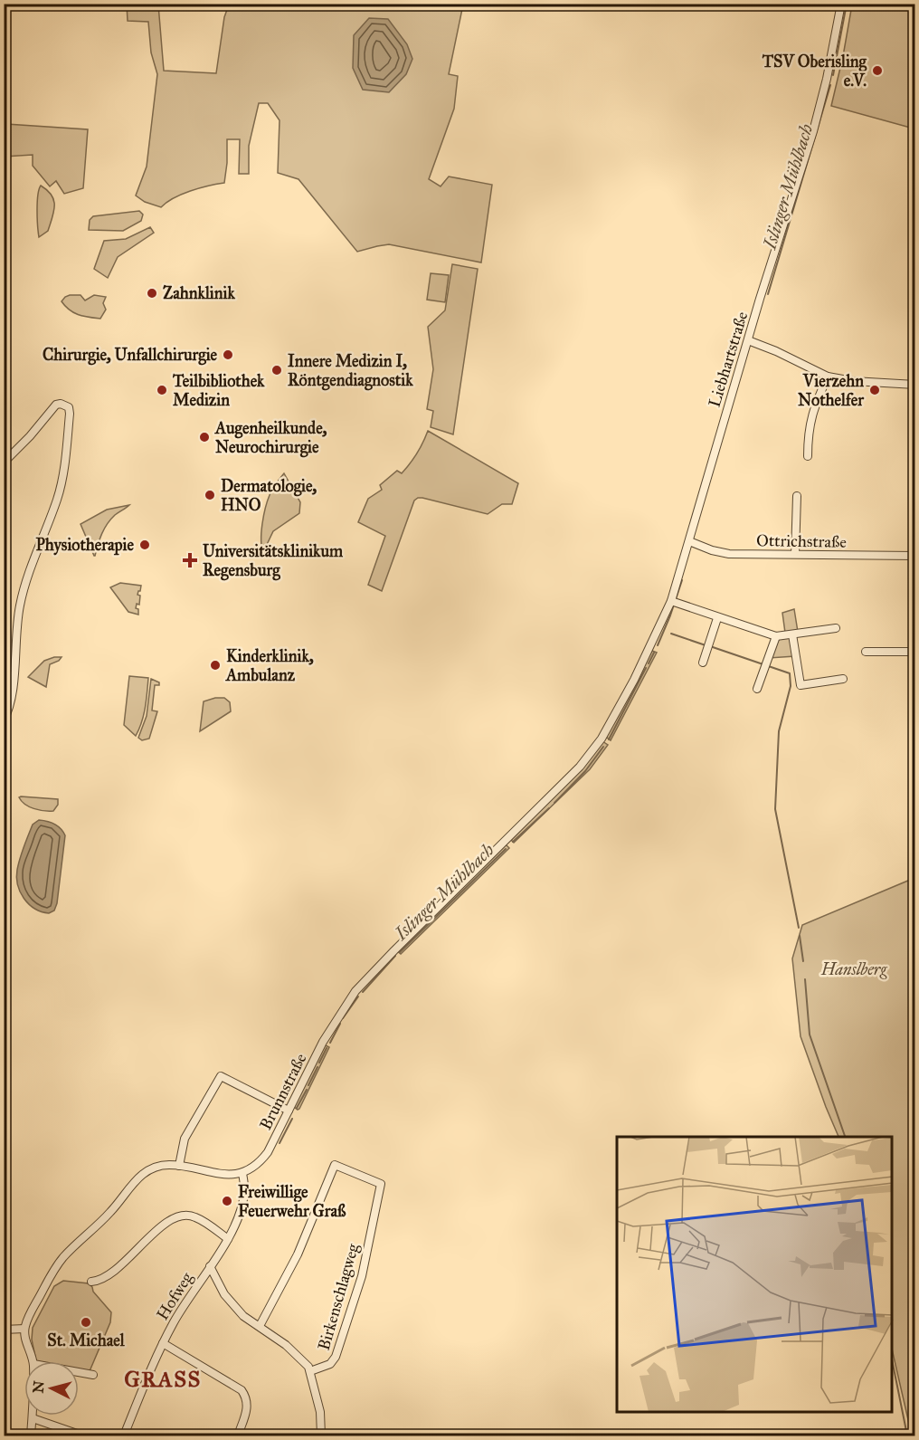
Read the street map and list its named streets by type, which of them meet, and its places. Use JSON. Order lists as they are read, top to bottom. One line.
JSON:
{"streets":{"street":["Liebhartstraße","Ottrichstraße","Brunnstraße","Hofweg","Birkenschlagweg"]},"crossings":[["Liebhartstraße","Ottrichstraße"],["Liebhartstraße","Brunnstraße"],["Brunnstraße","Hofweg"]],"districts":["GRASS"],"water":["Islinger Mühlbach"],"parks":["Hanslberg"],"places":{"other":["TSV Oberisling e.V.","Zahnklinik","Chirurgie, Unfallchirurgie","Innere Medizin I, Röntgendiagnostik","Teilbibliothek Medizin","Vierzehn Nothelfer","Augenheilkunde, Neurochirurgie","Dermatologie, HNO","Physiotherapie","Kinderklinik, Ambulanz","Freiwillige Feuerwehr Graß","St. Michael"],"health":["Universitätsklinikum Regensburg"]},"north":"left"}
